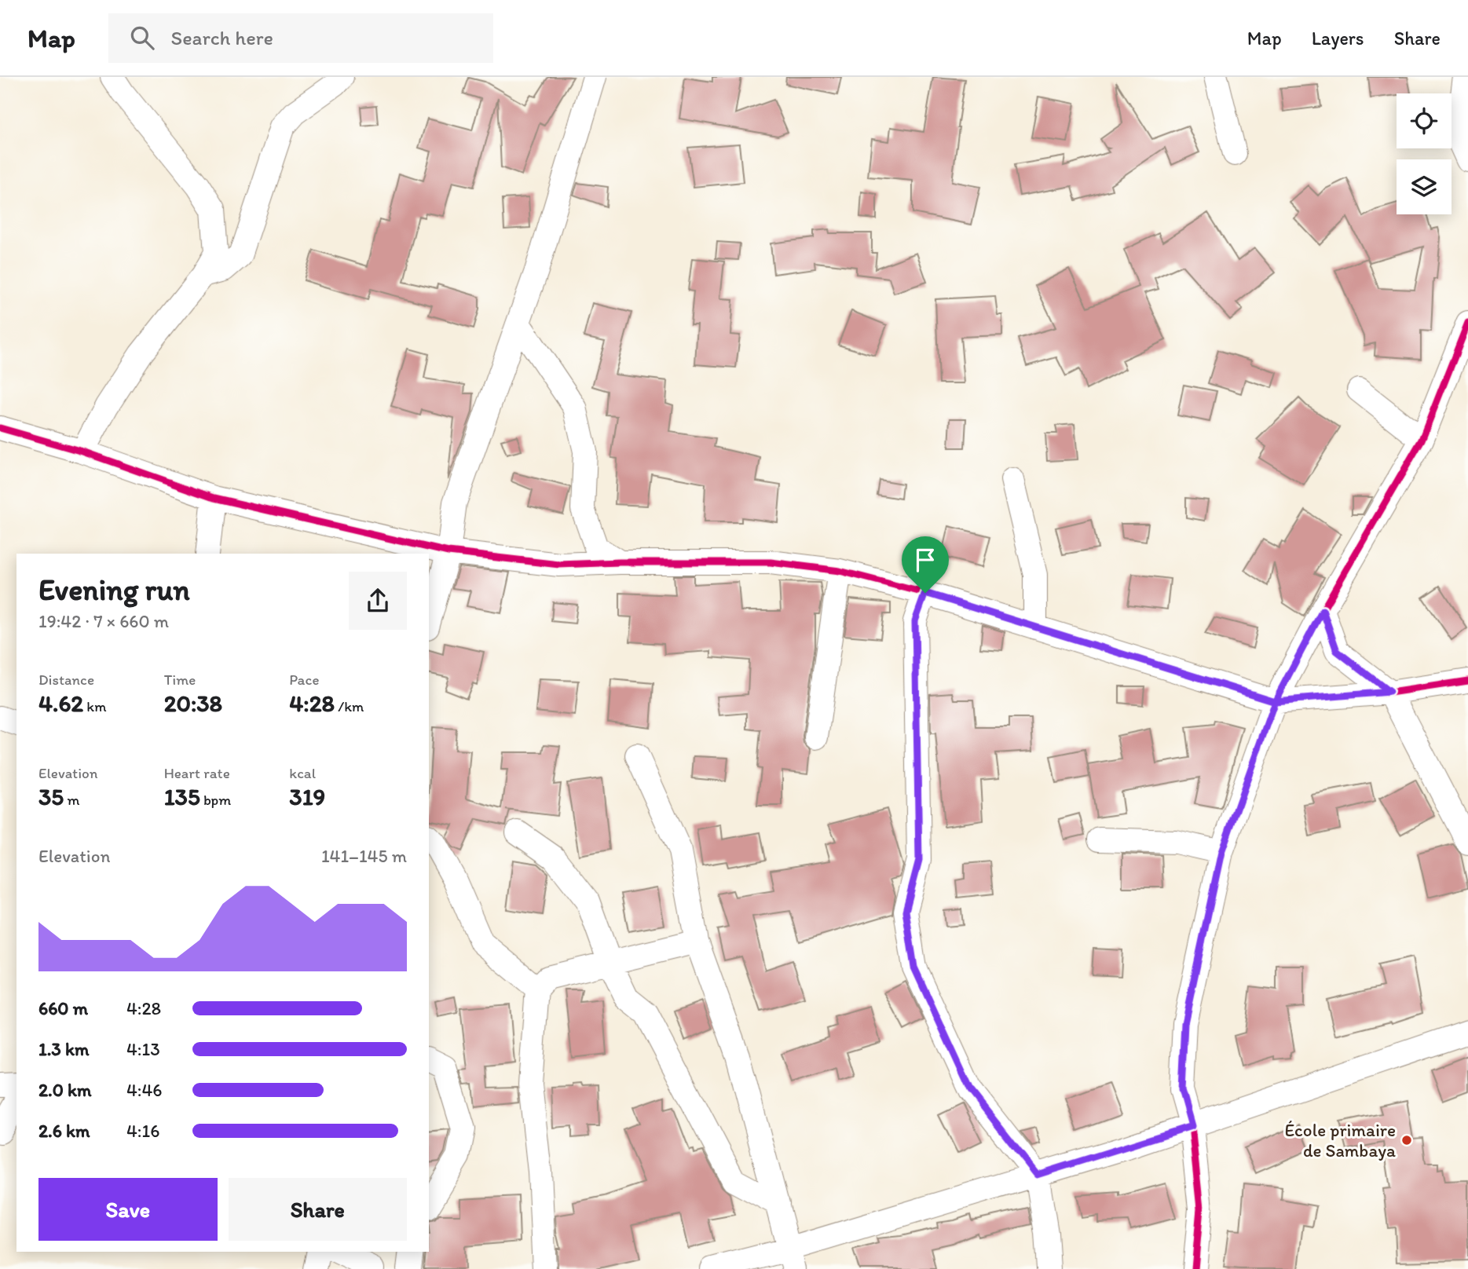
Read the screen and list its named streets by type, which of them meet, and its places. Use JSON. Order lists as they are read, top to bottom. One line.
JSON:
{"places":["École primaire de Sambaya"],"page":{"header":"Map","search":"Search here","nav":["Map","Layers","Share"],"heading":["Evening run","19:42 · 7 × 660 m"],"stats":[["Distance","4.62 km"],["Time","20:38"],["Pace","4:28 /km"],["Elevation","35 m"],["Heart rate","135 bpm"],["kcal","319"]],"chart":["Elevation","141–145 m"],"list":[{"name":"660 m","note":"4:28"},{"name":"1.3 km","note":"4:13"},{"name":"2.0 km","note":"4:46"},{"name":"2.6 km","note":"4:16"}],"buttons":["Save","Share"]}}
